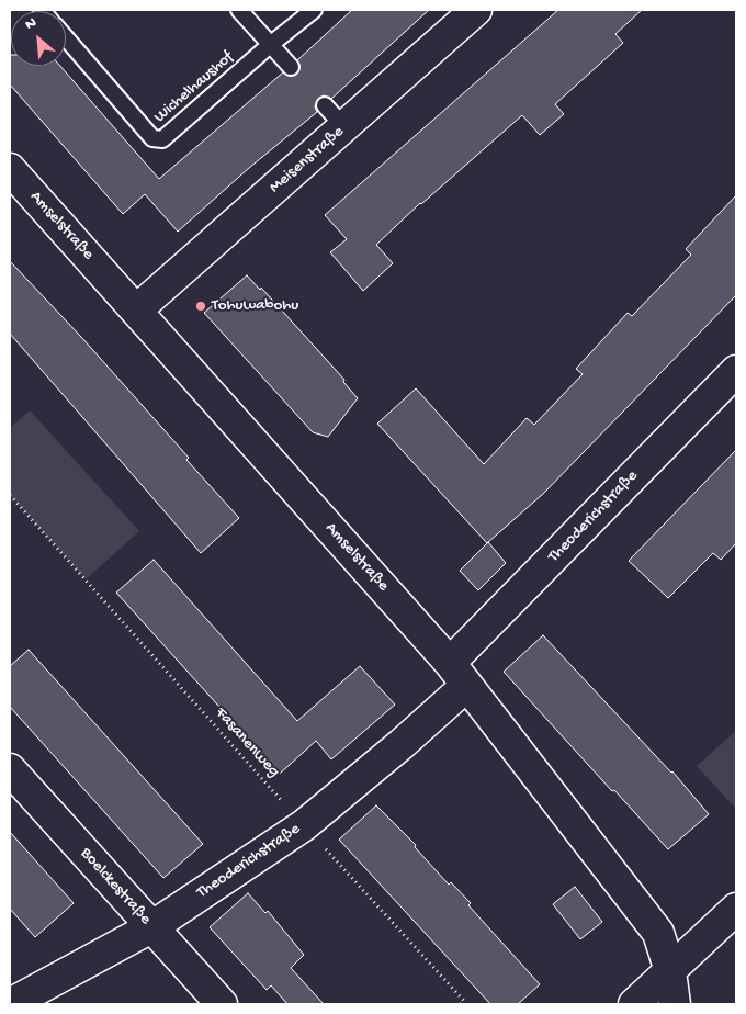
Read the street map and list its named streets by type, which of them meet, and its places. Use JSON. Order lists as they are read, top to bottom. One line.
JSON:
{"streets":{"street":["Meisenstraße","Amselstraße","Theoderichstraße","Boelckestraße"],"lane":["Wichelhaushof"],"path":["Fasanenweg"]},"crossings":[["Meisenstraße","Amselstraße"],["Amselstraße","Theoderichstraße"],["Theoderichstraße","Fasanenweg"],["Theoderichstraße","Boelckestraße"]],"places":["Tohuwabohu"],"north":"top left"}
